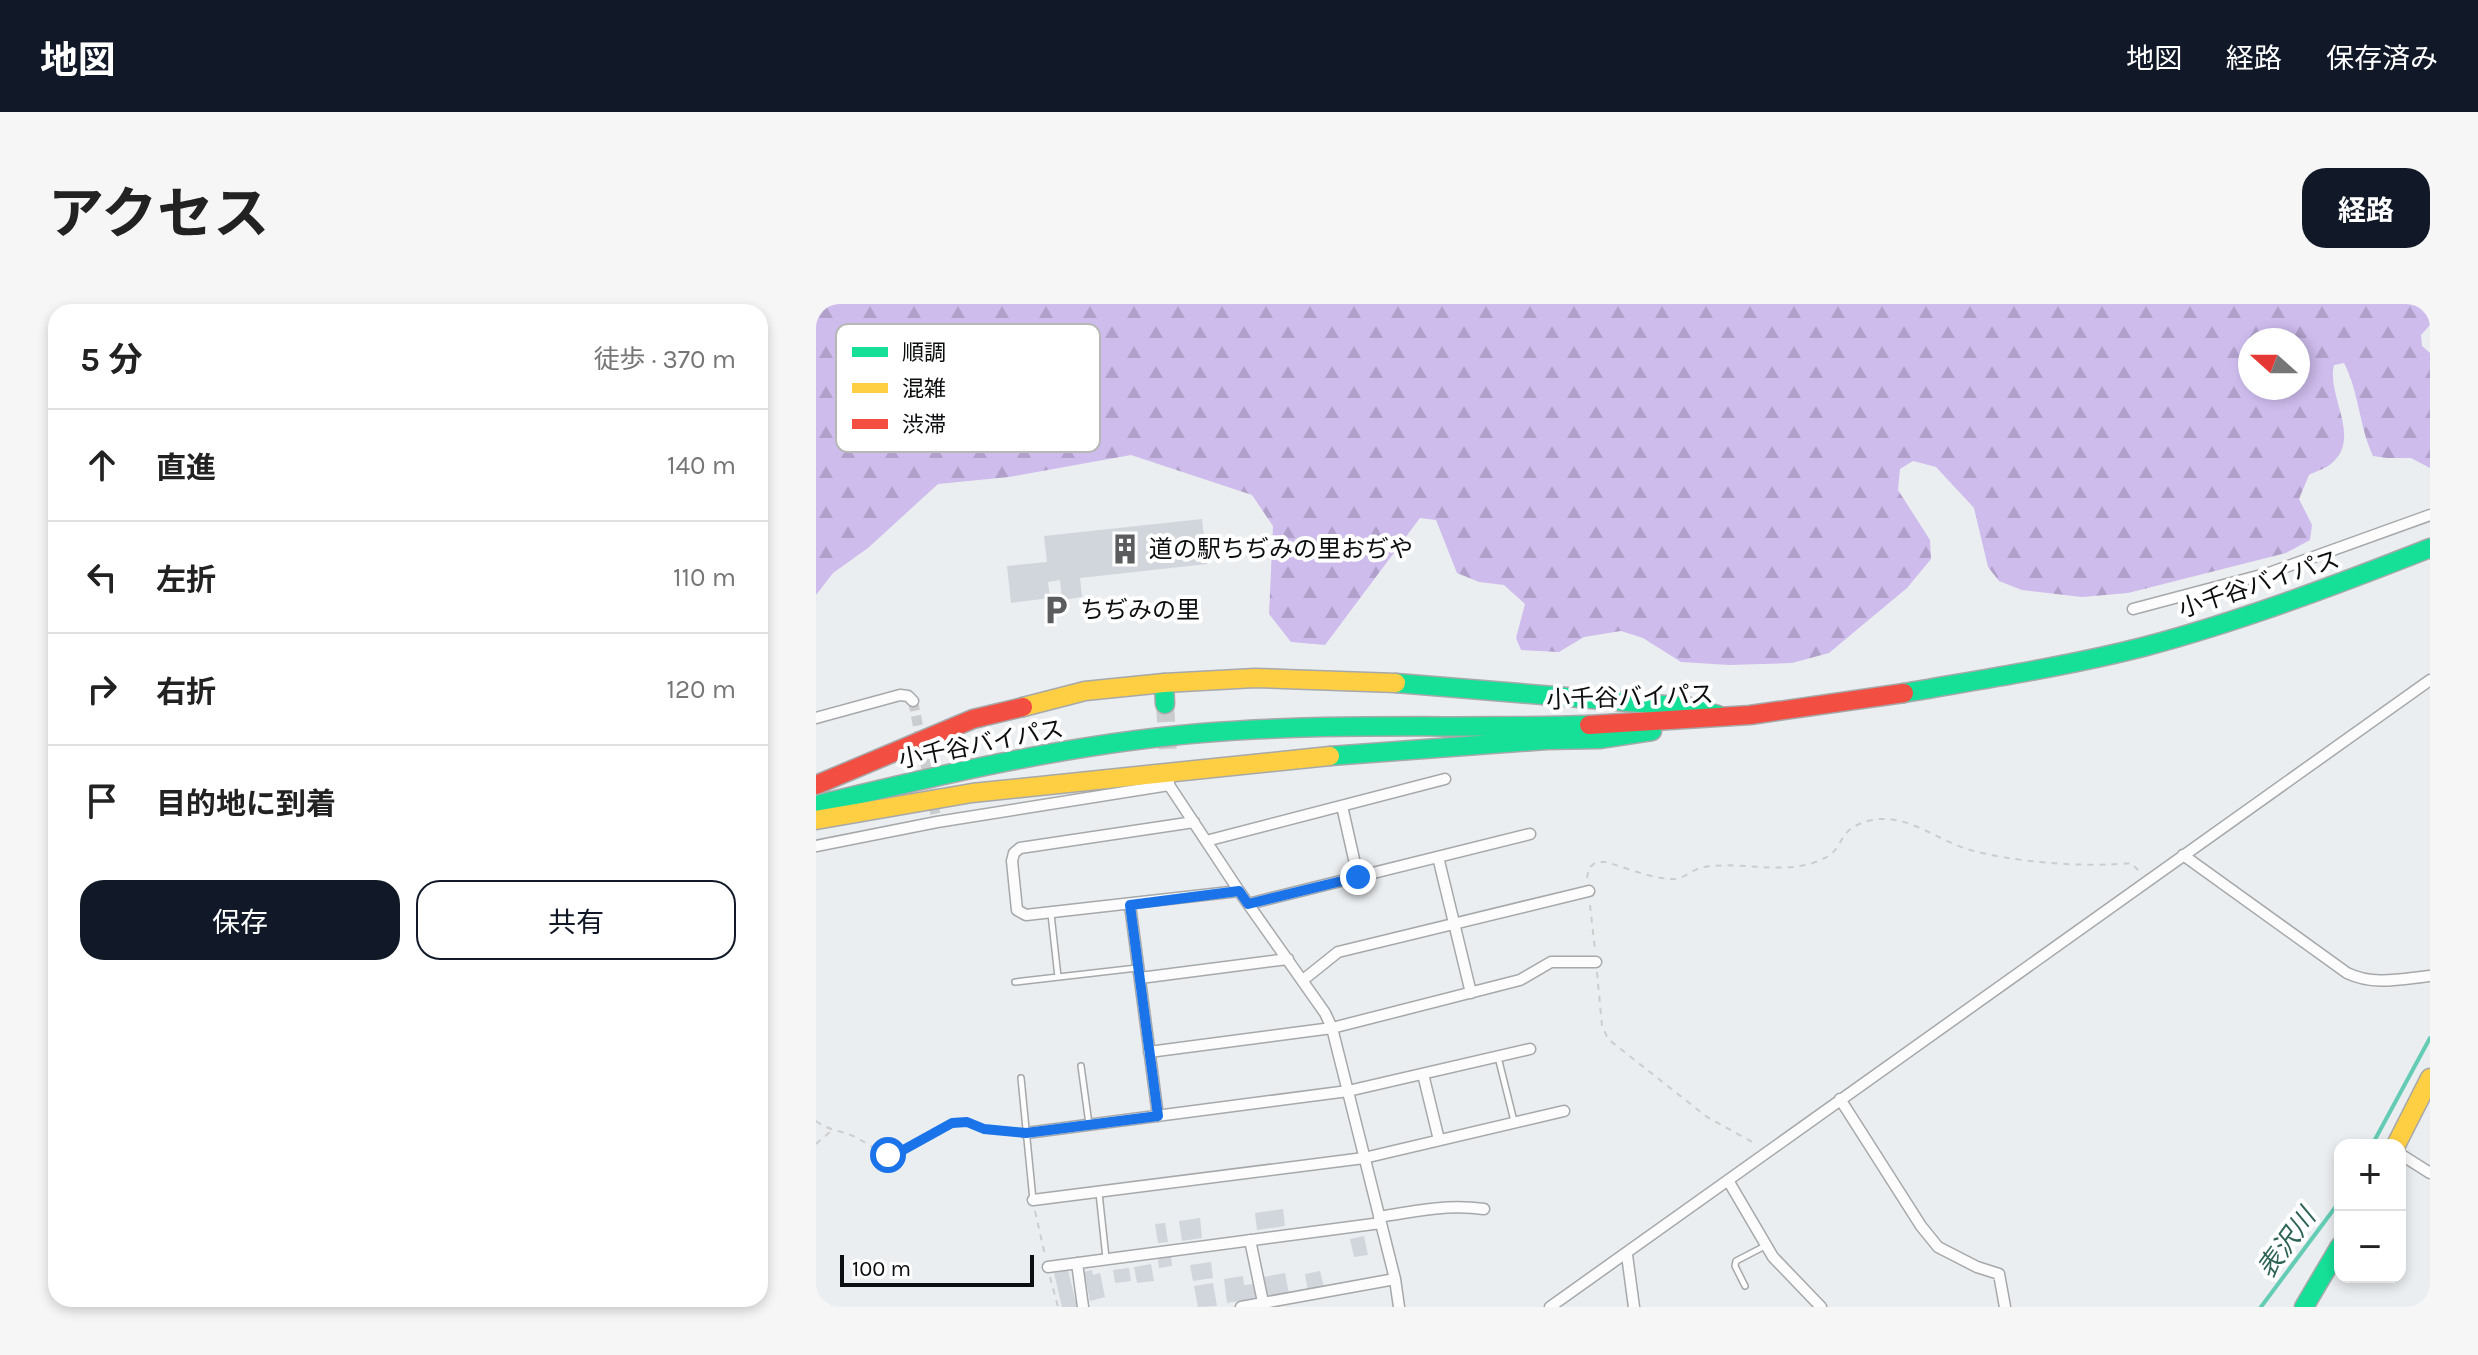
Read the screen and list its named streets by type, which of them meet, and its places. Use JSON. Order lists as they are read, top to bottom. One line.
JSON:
{"streets":{"highway":["小千谷バイパス"]},"water":["表沢川"],"places":{"building":["道の駅ちぢみの里おぢや"],"parking":["ちぢみの里"]},"legend":["順調","混雑","渋滞"],"scale_bar":"100 m","north":"left","page":{"header":"地図","nav":["地図","経路","保存済み"],"title":"アクセス","buttons":["経路",["保存","共有"]],"heading":["5 分","徒歩 · 370 m"],"list":[["直進","140 m"],["左折","110 m"],["右折","120 m"],"目的地に到着"],"map_buttons":["+","−"],"scale":"100 m"}}
